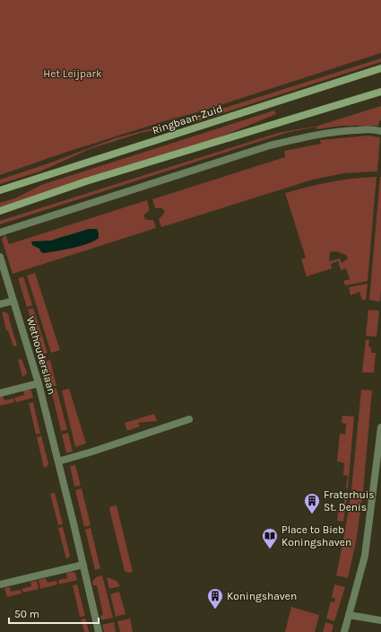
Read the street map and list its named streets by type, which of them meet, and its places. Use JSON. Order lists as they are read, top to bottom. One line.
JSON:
{"streets":{"main road":["Ringbaan-Zuid"],"street":["Wethouderslaan"]},"parks":["Het Leijpark"],"places":{"building":["Fraterhuis St. Denis","Koningshaven"],"library":["Place to Bieb Koningshaven"]},"scale_bar":"50 m"}
